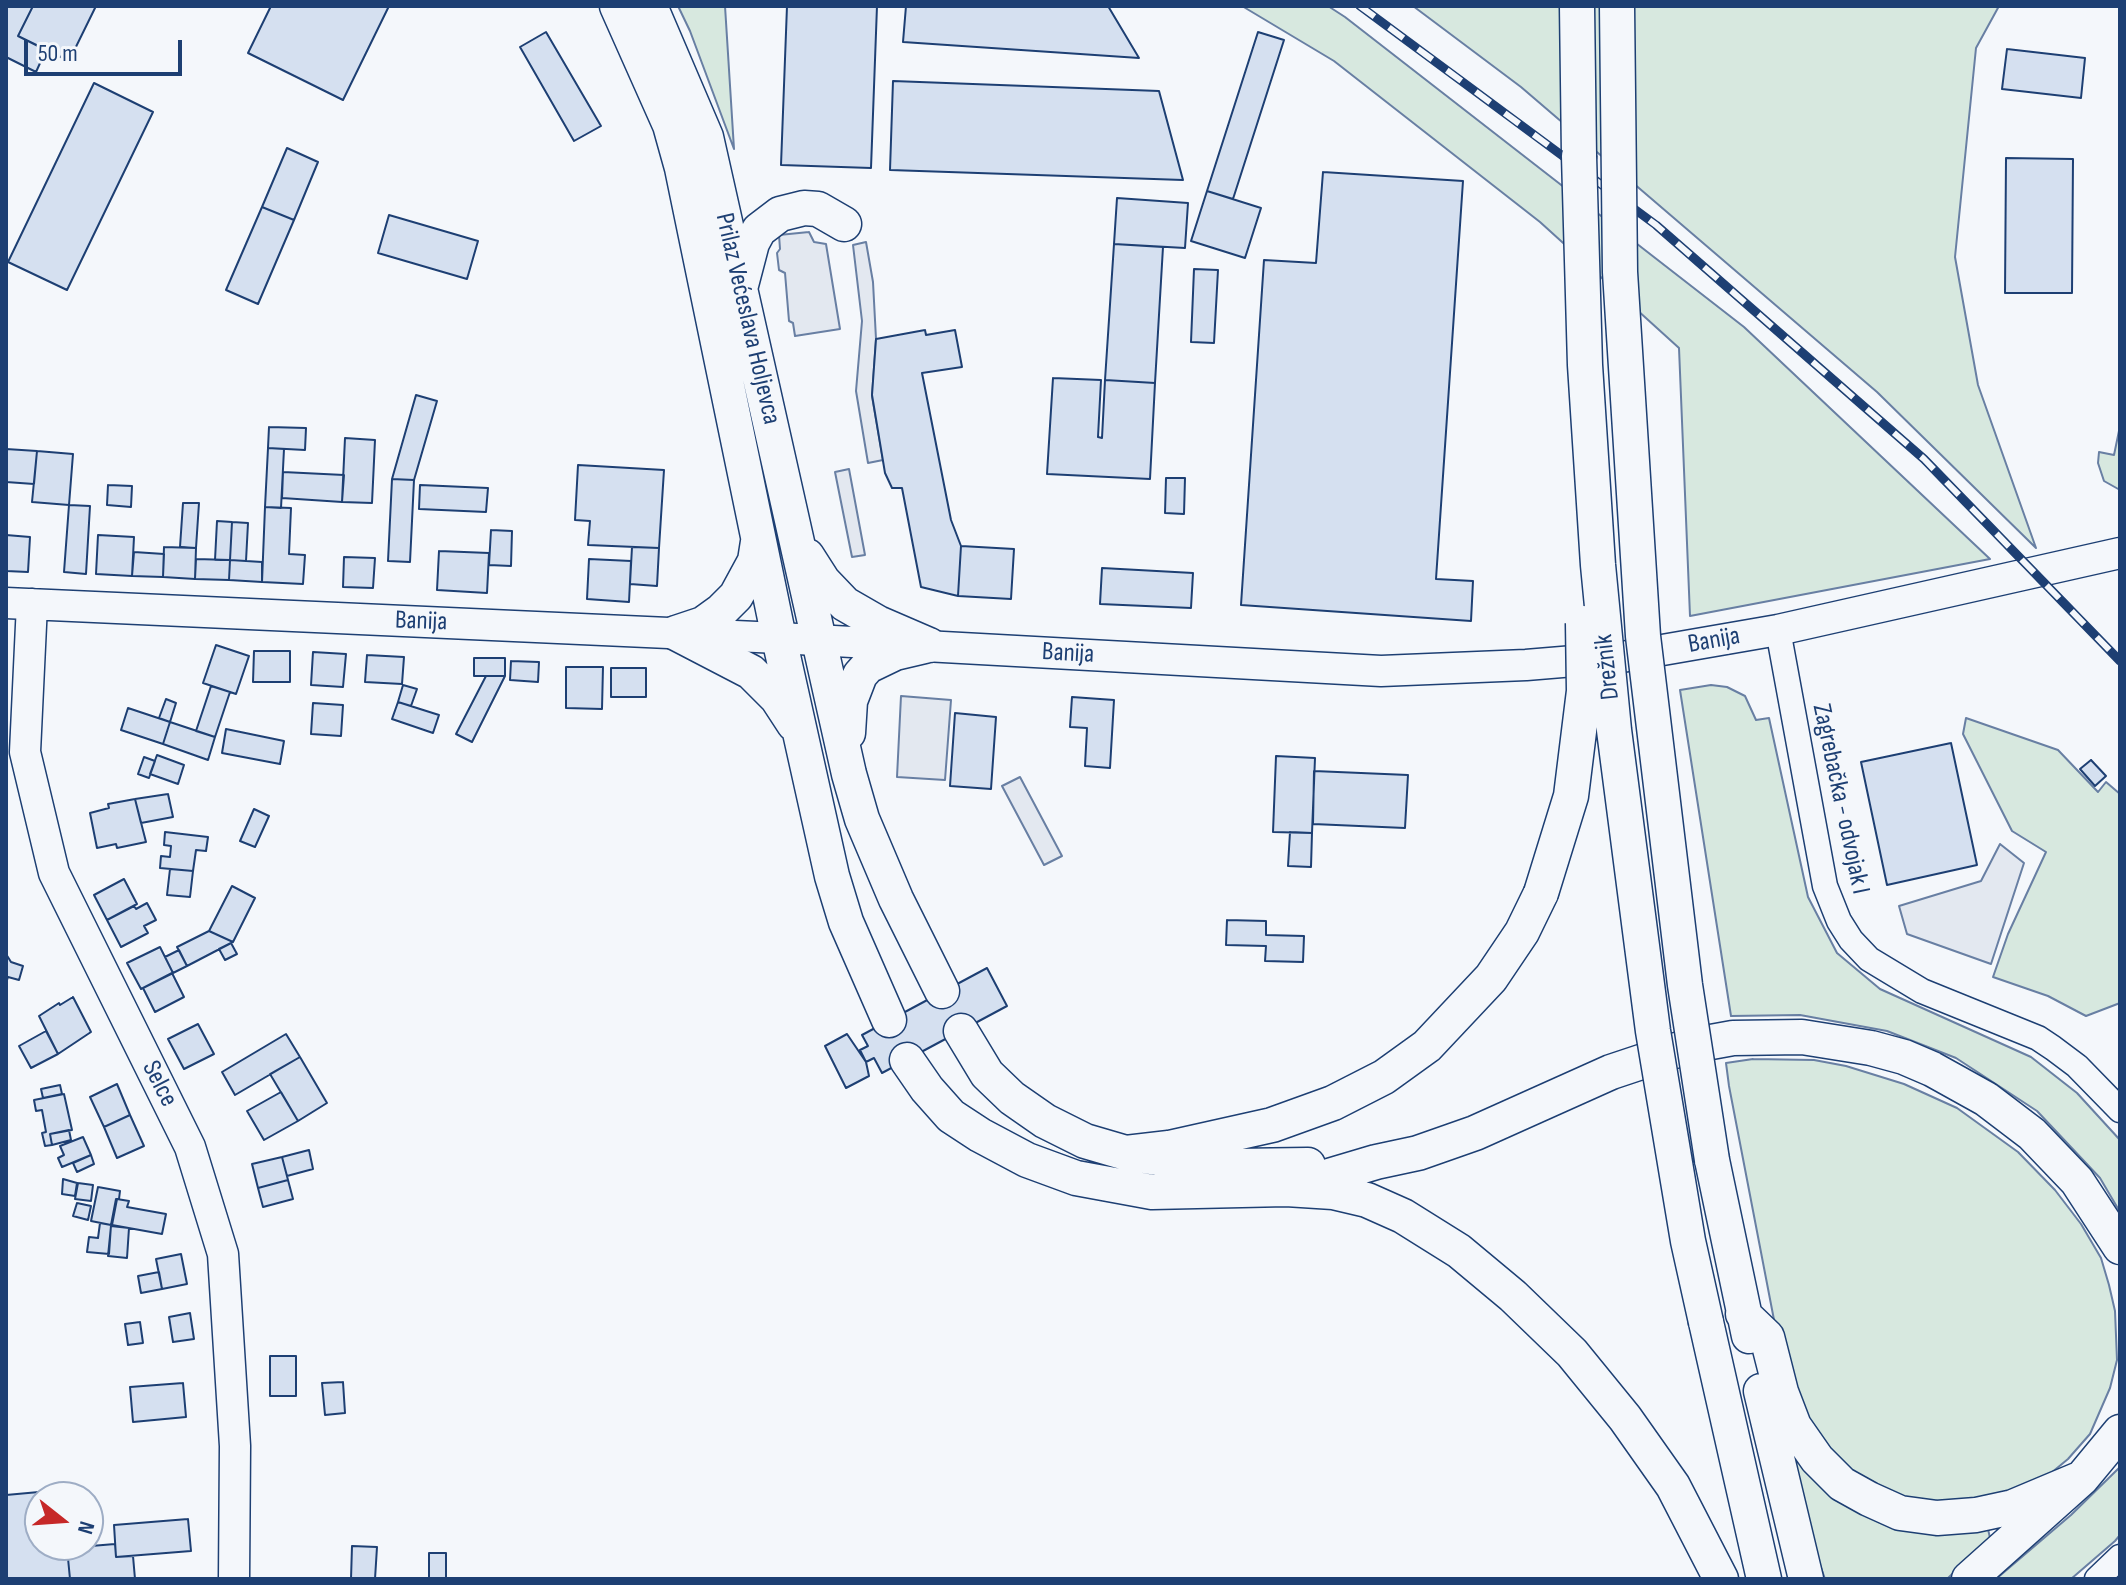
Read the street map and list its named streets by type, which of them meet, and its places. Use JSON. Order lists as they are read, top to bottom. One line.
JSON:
{"streets":{"highway":["Prilaz Većeslava Holjevca","Drežnik"],"main road":["Banija","Selce"],"street":["Zagrebačka - odvojak I"]},"crossings":[["Prilaz Većeslava Holjevca","Banija"],["Banija","Zagrebačka - odvojak I"],["Banija","Selce"]],"scale_bar":"50 m","north":"right"}
